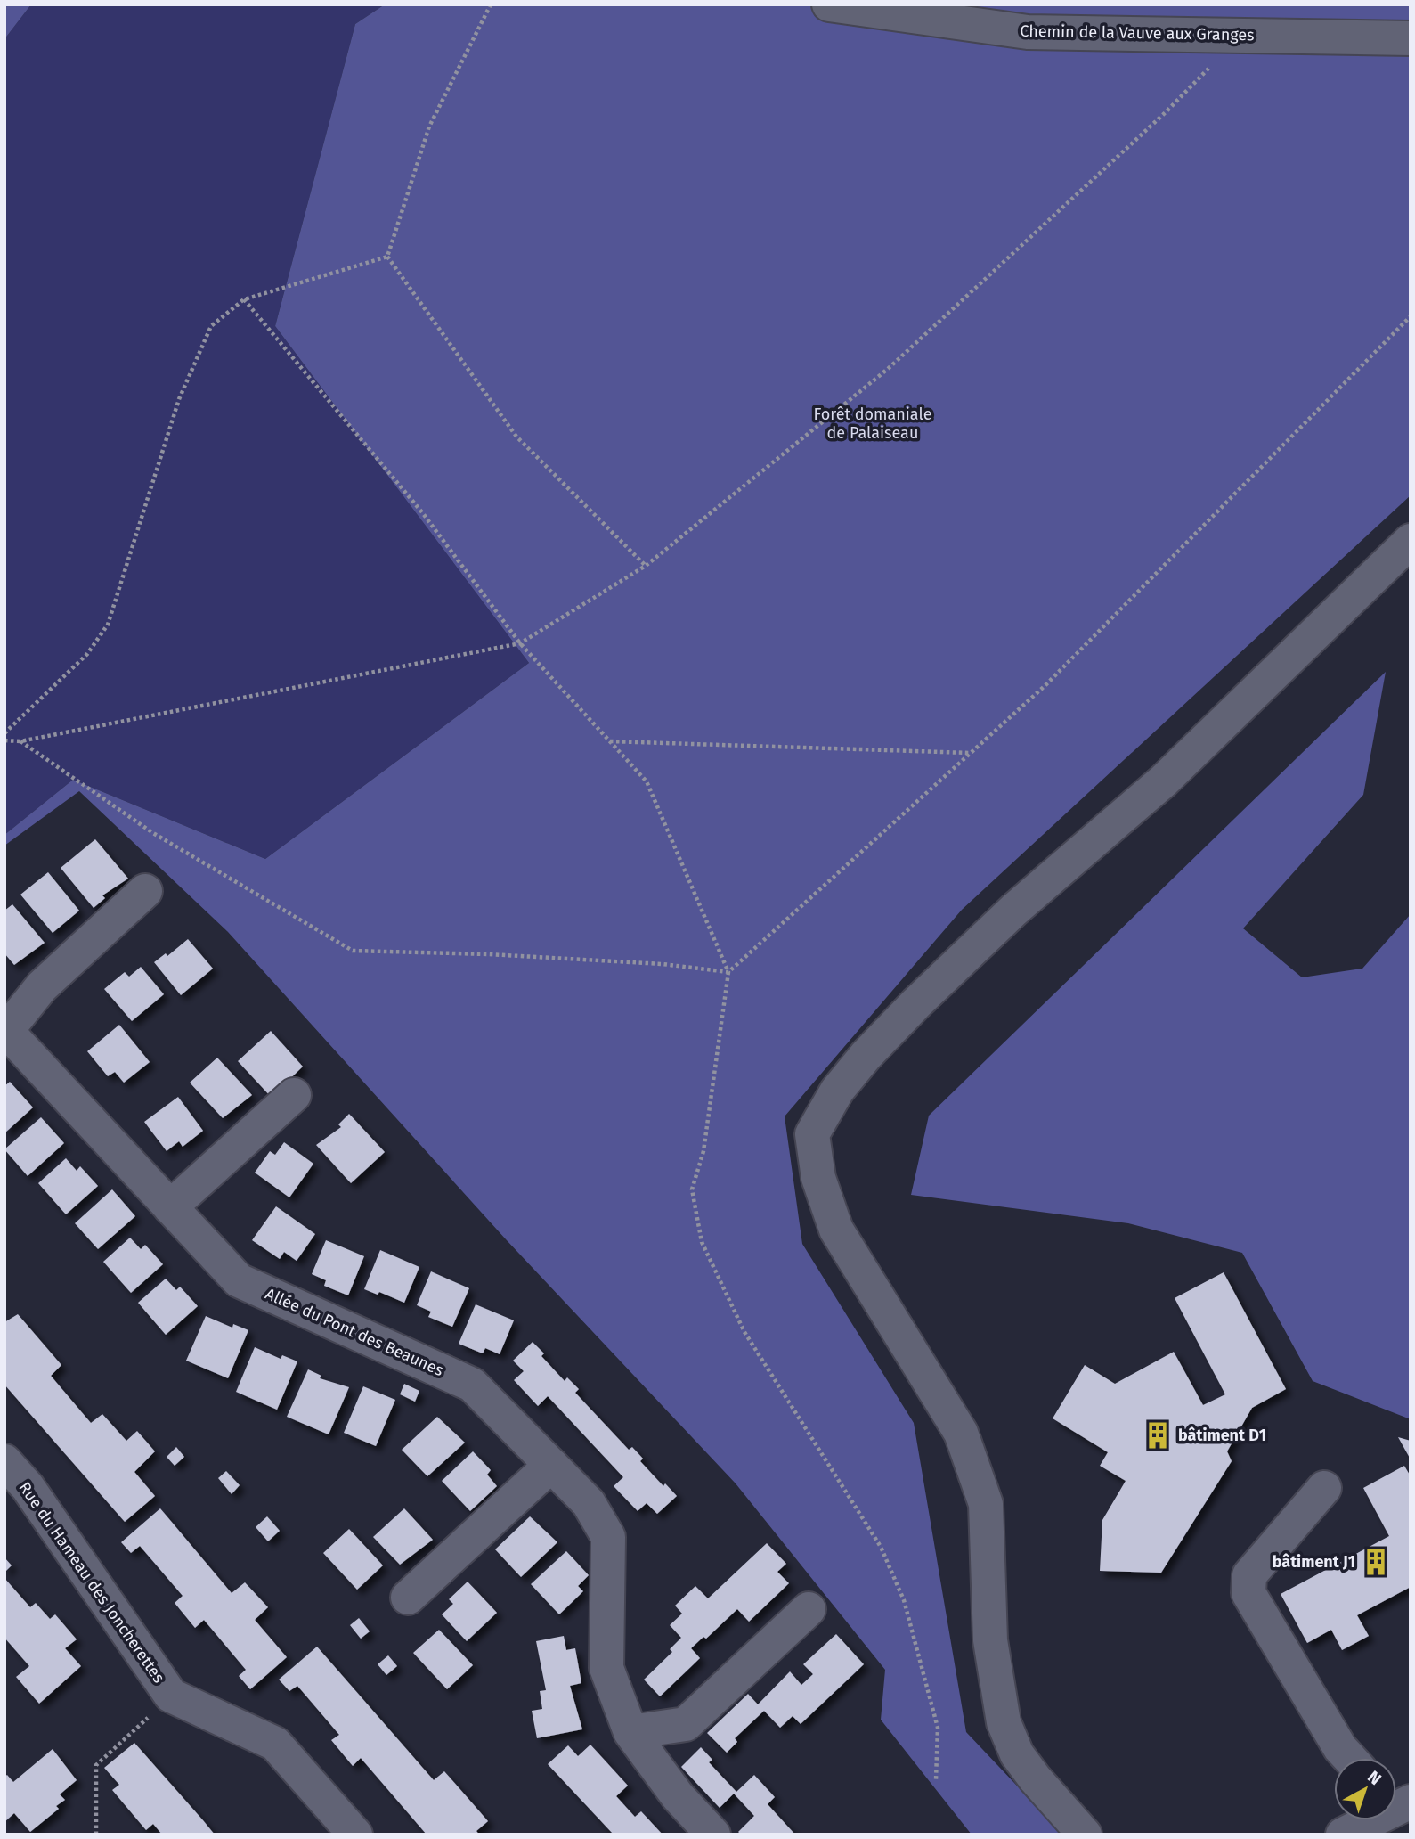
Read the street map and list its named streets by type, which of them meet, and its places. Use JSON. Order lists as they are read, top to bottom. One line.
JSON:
{"streets":{"street":["Chemin de la Vauve aux Granges","Allée du Pont des Beaunes","Rue du Hameau des Joncherettes"]},"parks":["Forêt domaniale de Palaiseau"],"places":{"building":["bâtiment D1","bâtiment J1"]},"north":"top right"}
